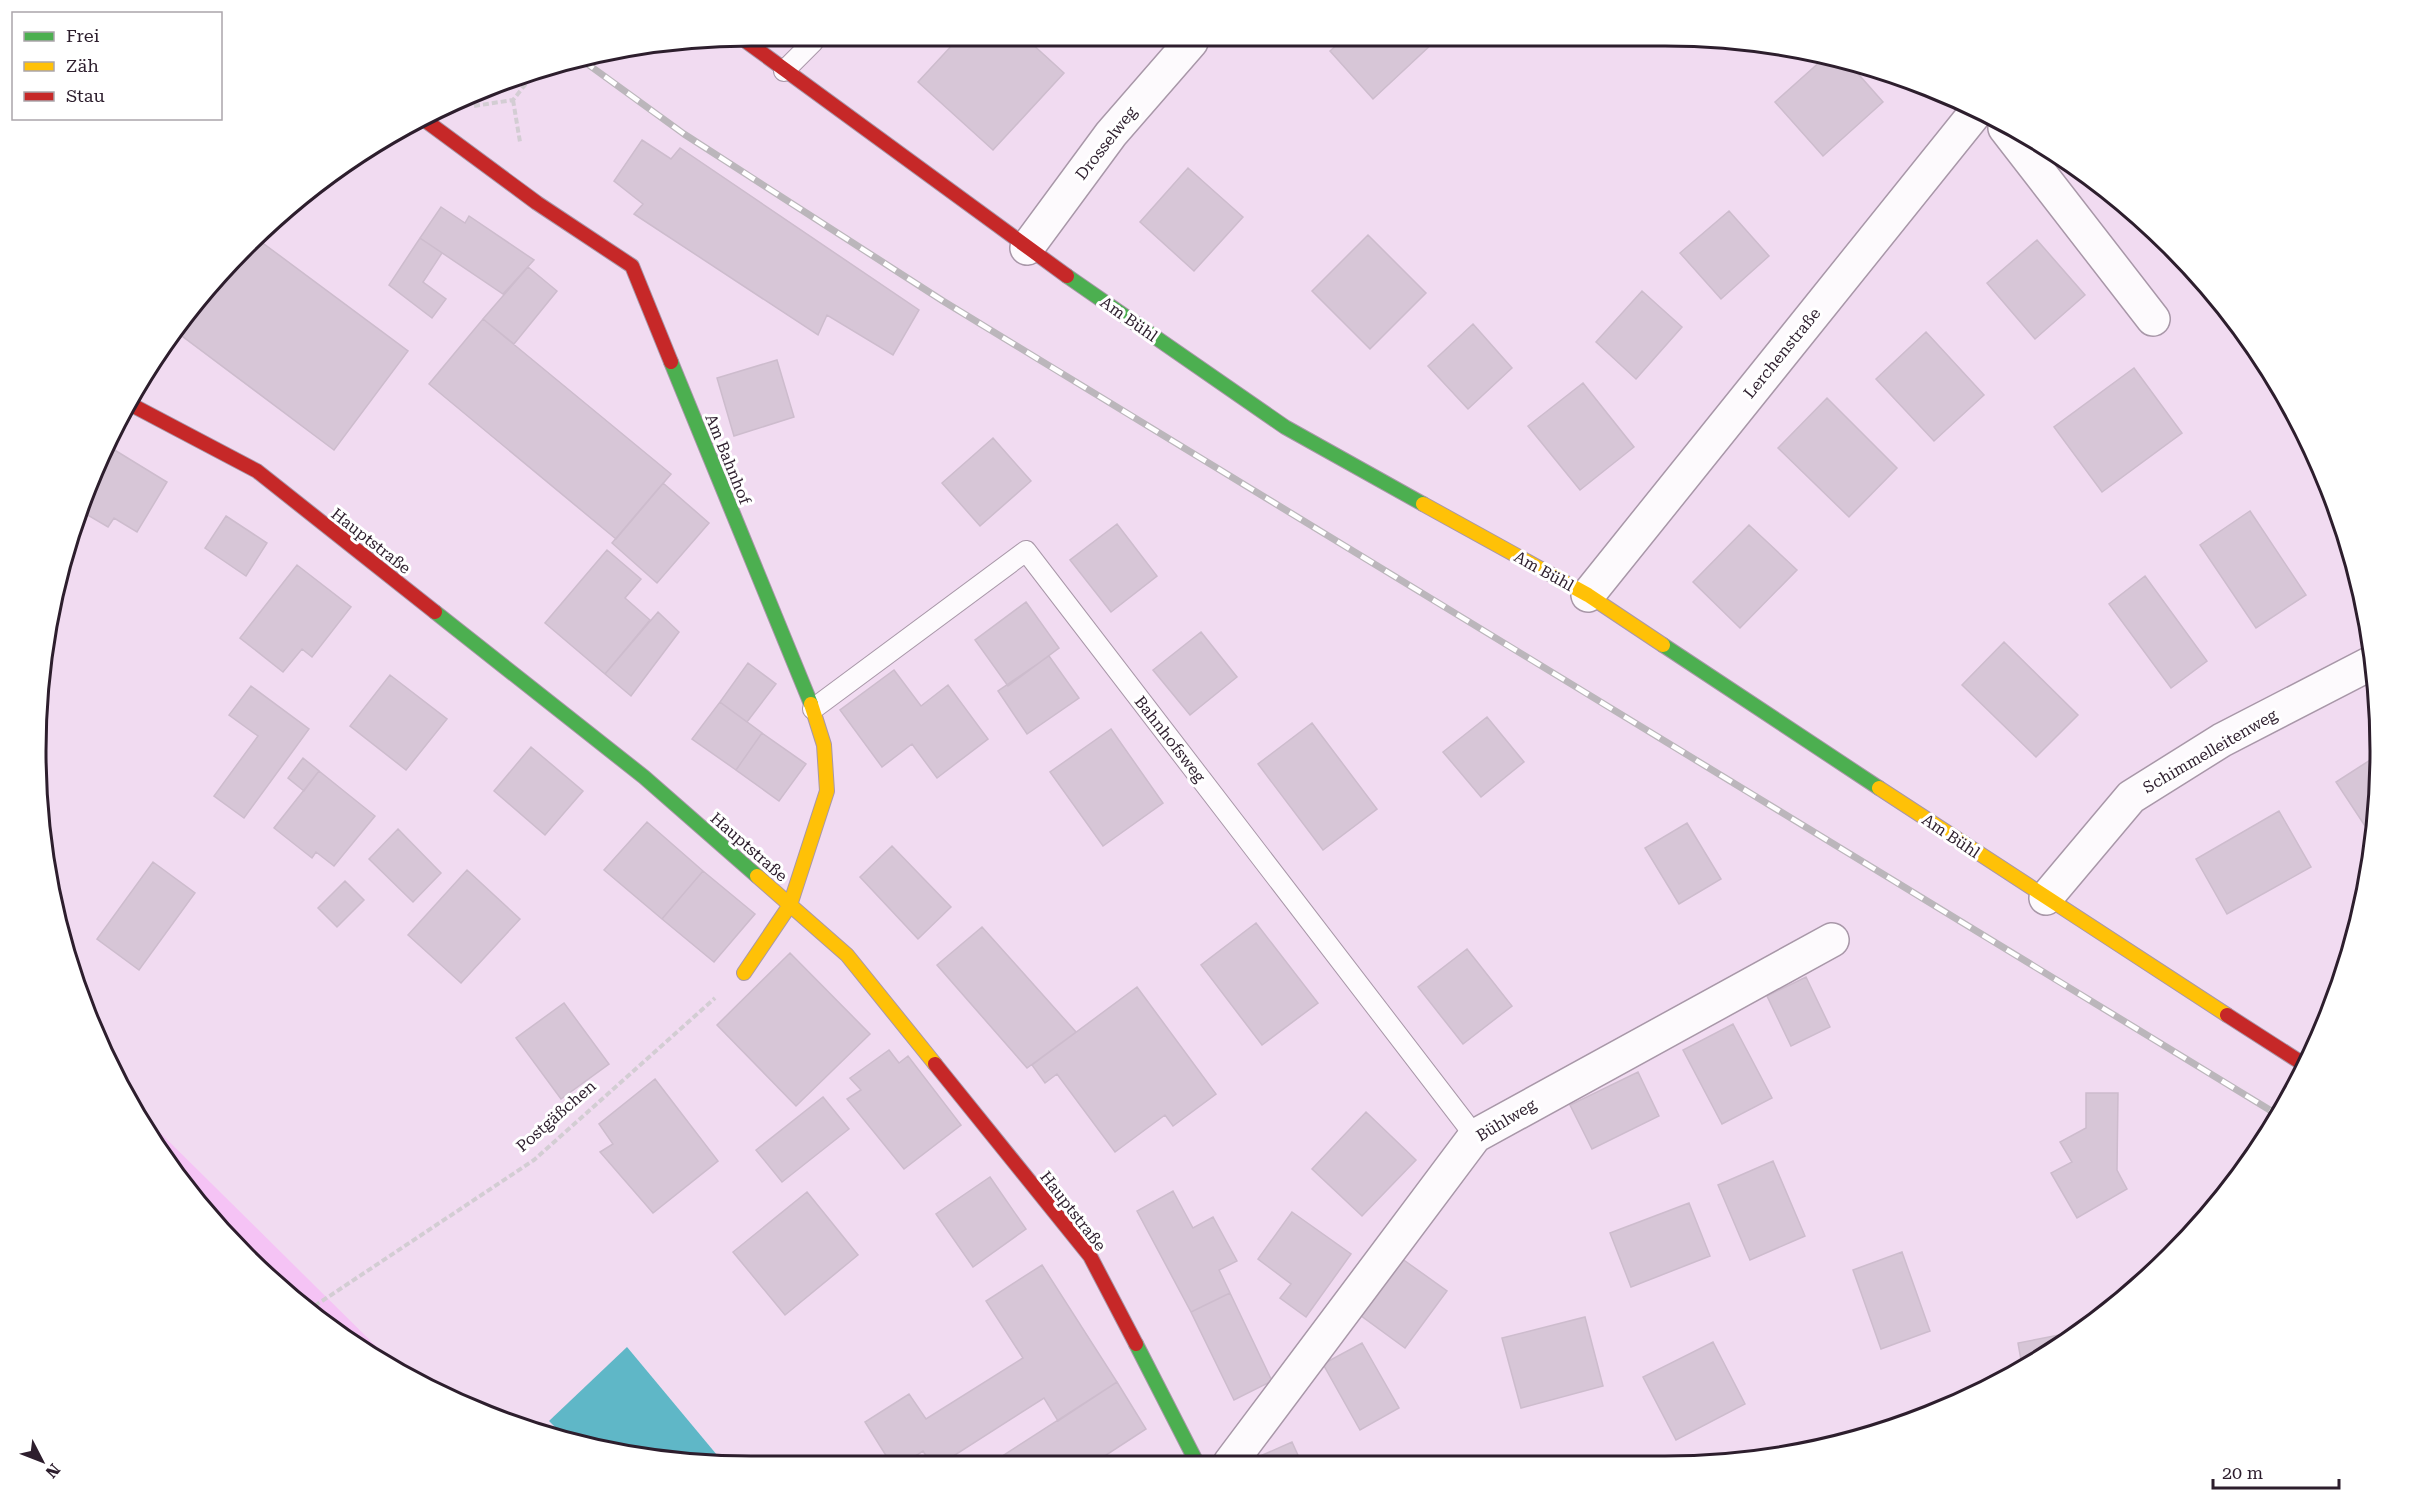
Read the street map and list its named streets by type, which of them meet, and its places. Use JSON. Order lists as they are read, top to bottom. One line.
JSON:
{"streets":{"street":["Drosselweg","Am Bühl","Lerchenstraße","Am Bahnhof","Hauptstraße","Schimmelleitenweg","Bühlweg"],"lane":["Bahnhofsweg"],"path":["Postgäßchen"]},"crossings":[["Drosselweg","Am Bühl"],["Am Bühl","Lerchenstraße"],["Am Bühl","Schimmelleitenweg"],["Am Bahnhof","Hauptstraße"],["Am Bahnhof","Bahnhofsweg"],["Bahnhofsweg","Bühlweg"]],"legend":["Frei","Zäh","Stau"],"scale_bar":"20 m","north":"bottom right"}
